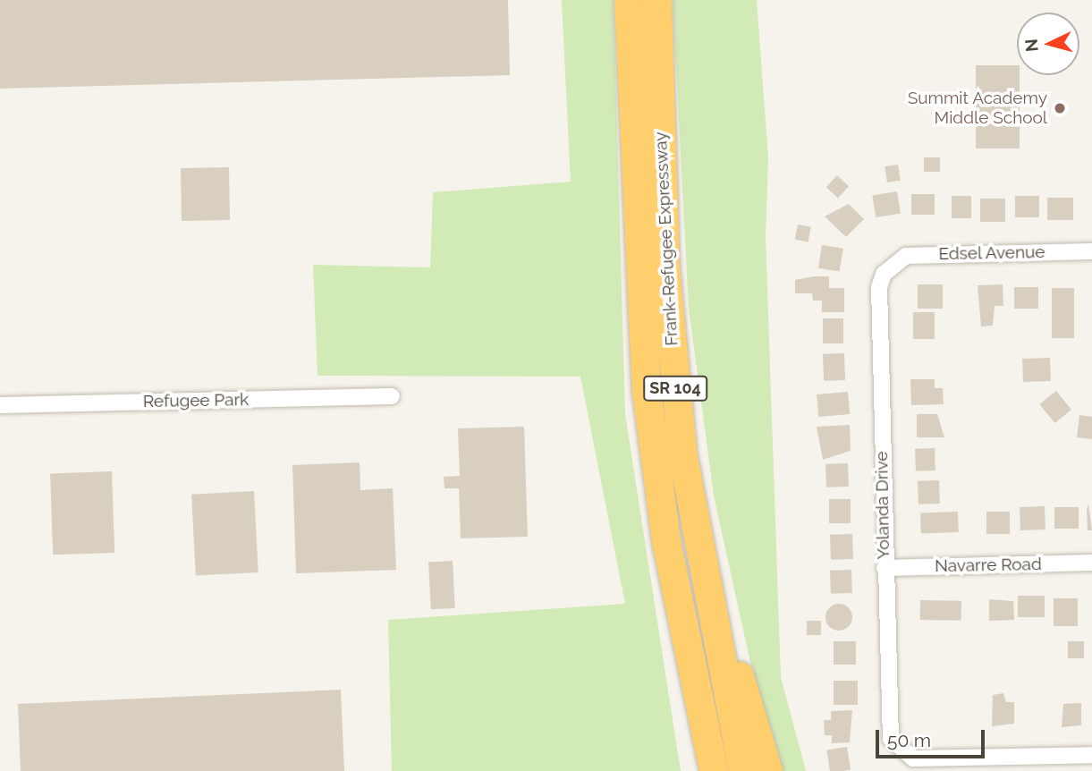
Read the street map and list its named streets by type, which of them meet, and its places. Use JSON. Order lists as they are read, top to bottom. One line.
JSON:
{"streets":{"highway":["Frank-Refugee Expressway","SR 104"],"street":["Edsel Avenue","Refugee Park","Yolanda Drive","Navarre Road"]},"crossings":[["Edsel Avenue","Yolanda Drive"],["Yolanda Drive","Navarre Road"]],"places":["Summit Academy Middle School"],"scale_bar":"50 m","north":"left"}
